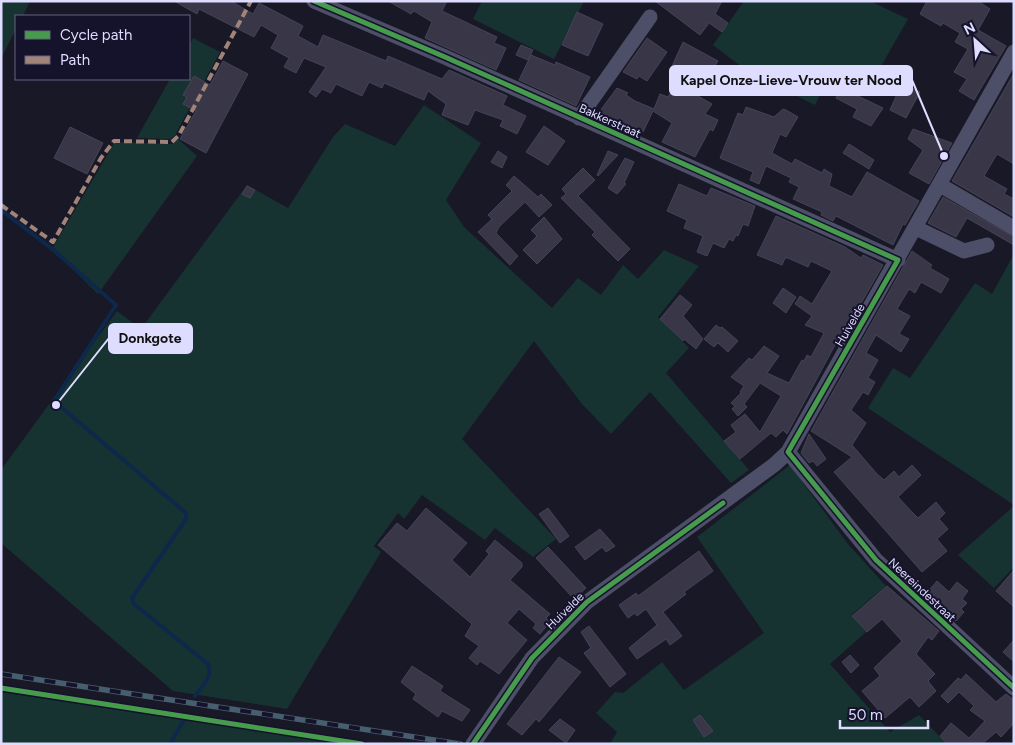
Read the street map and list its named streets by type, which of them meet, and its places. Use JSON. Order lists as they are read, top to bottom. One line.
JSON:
{"streets":{"street":["Bakkerstraat","Huivelde","Neereindestraat"]},"crossings":[["Bakkerstraat","Huivelde"],["Huivelde","Neereindestraat"]],"places":["Kapel Onze-Lieve-Vrouw ter Nood","Donkgote"],"legend":["Cycle path","Path"],"scale_bar":"50 m","north":"top left"}
